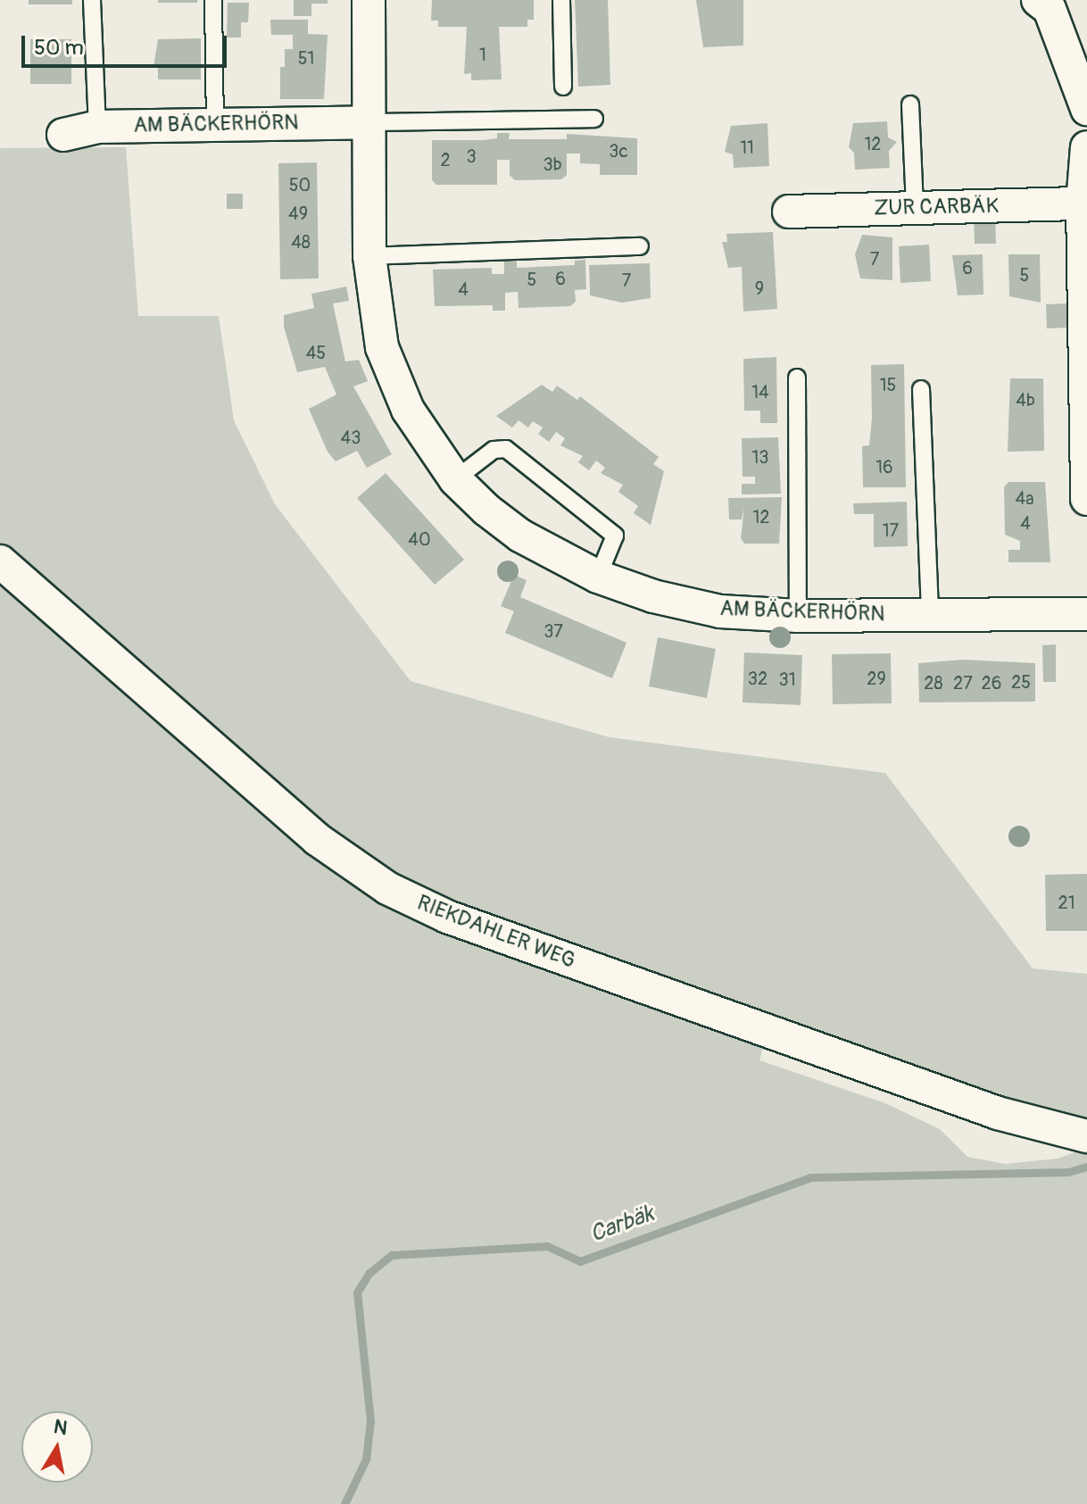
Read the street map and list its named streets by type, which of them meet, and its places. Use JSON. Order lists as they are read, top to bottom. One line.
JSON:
{"streets":{"street":["AM BÄCKERHÖRN","ZUR CARBÄK","RIEKDAHLER WEG"]},"water":["Carbäk"],"house_numbers":["1","51","12","11","3c","3","2","3b","50","49","48","7","6","5","6","5","7","9","4","45","15","14","4b","43","13","16","4a","12","4","17","40","37","32","29","31","25","28","27","26","21"],"scale_bar":"50 m","north":"top"}
